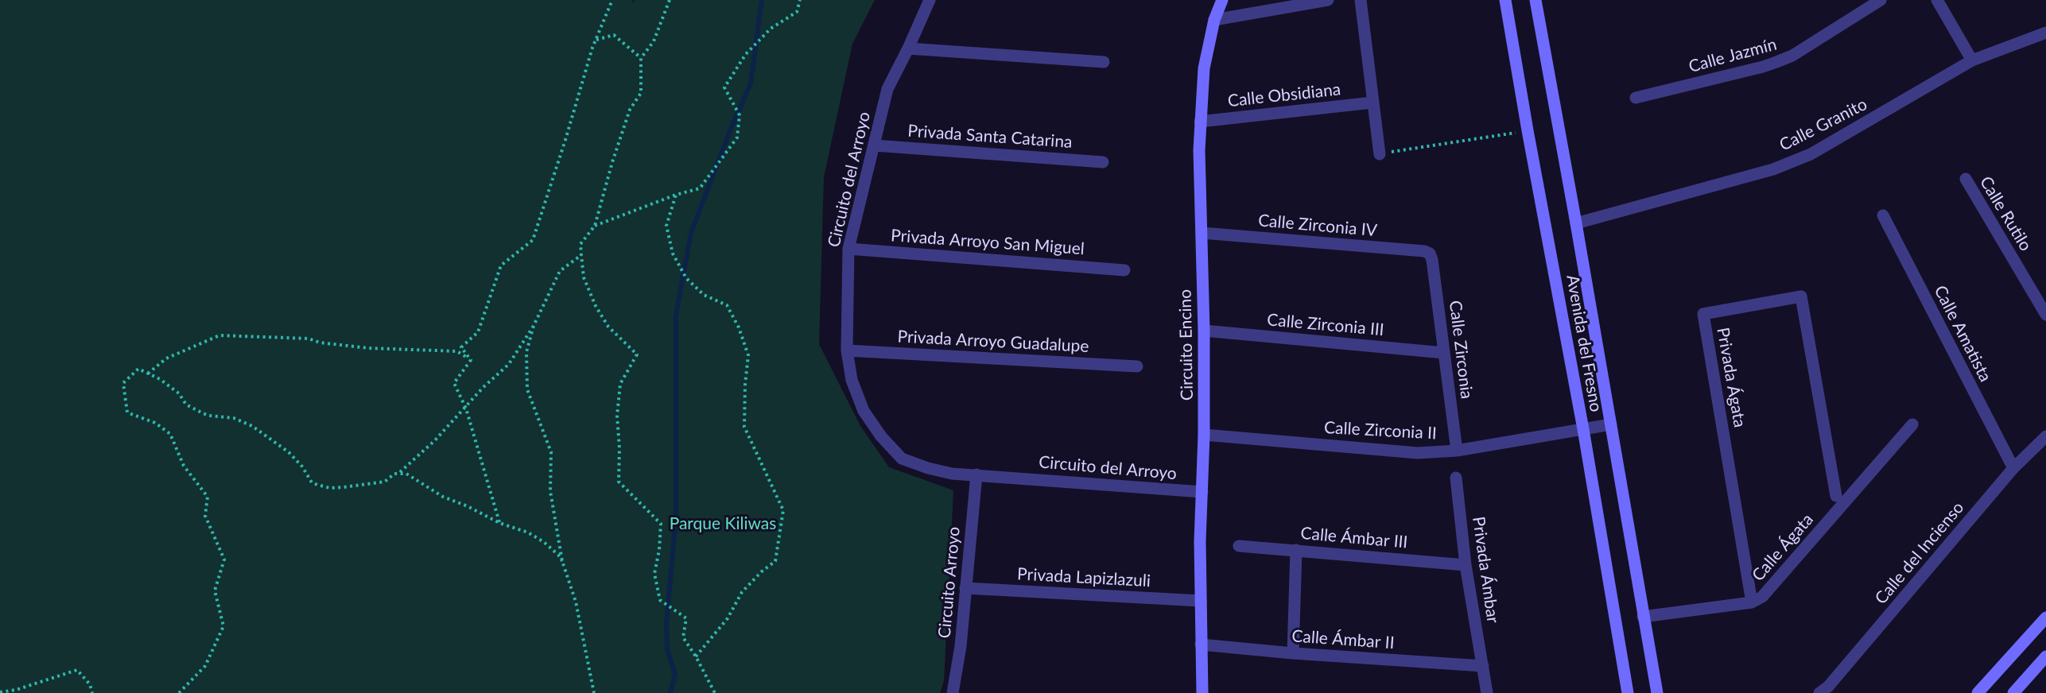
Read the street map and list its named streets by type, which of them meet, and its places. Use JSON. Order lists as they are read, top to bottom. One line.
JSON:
{"streets":{"street":["Calle Jazmín","Calle Obsidiana","Calle Granito","Privada Santa Catarina","Circuito del Arroyo","Calle Rutilo","Calle Zirconia IV","Privada Arroyo San Miguel","Calle Zirconia III","Calle Amatista","Privada Arroyo Guadalupe","Avenida del Fresno","Circuito Encino","Calle Zirconia","Privada Ágata","Calle Zirconia II","Calle Ámbar III","Calle Ágata","Calle del Incienso","Privada Ámbar","Privada Lapizlazuli","Circuito Arroyo","Calle Ámbar II"]},"crossings":[["Calle Obsidiana","Circuito Encino"],["Calle Granito","Avenida del Fresno"],["Privada Santa Catarina","Circuito del Arroyo"],["Circuito del Arroyo","Privada Arroyo San Miguel"],["Circuito del Arroyo","Privada Arroyo Guadalupe"],["Circuito del Arroyo","Circuito Encino"],["Circuito del Arroyo","Circuito Arroyo"],["Calle Zirconia IV","Circuito Encino"],["Calle Zirconia IV","Calle Zirconia"],["Calle Zirconia III","Circuito Encino"],["Calle Zirconia III","Calle Zirconia"],["Calle Amatista","Calle del Incienso"],["Avenida del Fresno","Calle Zirconia II"],["Avenida del Fresno","Calle Ágata"],["Circuito Encino","Calle Zirconia II"],["Circuito Encino","Privada Lapizlazuli"],["Circuito Encino","Calle Ámbar II"],["Calle Zirconia","Calle Zirconia II"],["Privada Ágata","Calle Ágata"],["Calle Ámbar III","Privada Ámbar"],["Privada Ámbar","Calle Ámbar II"],["Privada Lapizlazuli","Circuito Arroyo"]],"parks":["Parque Kiliwas"]}
